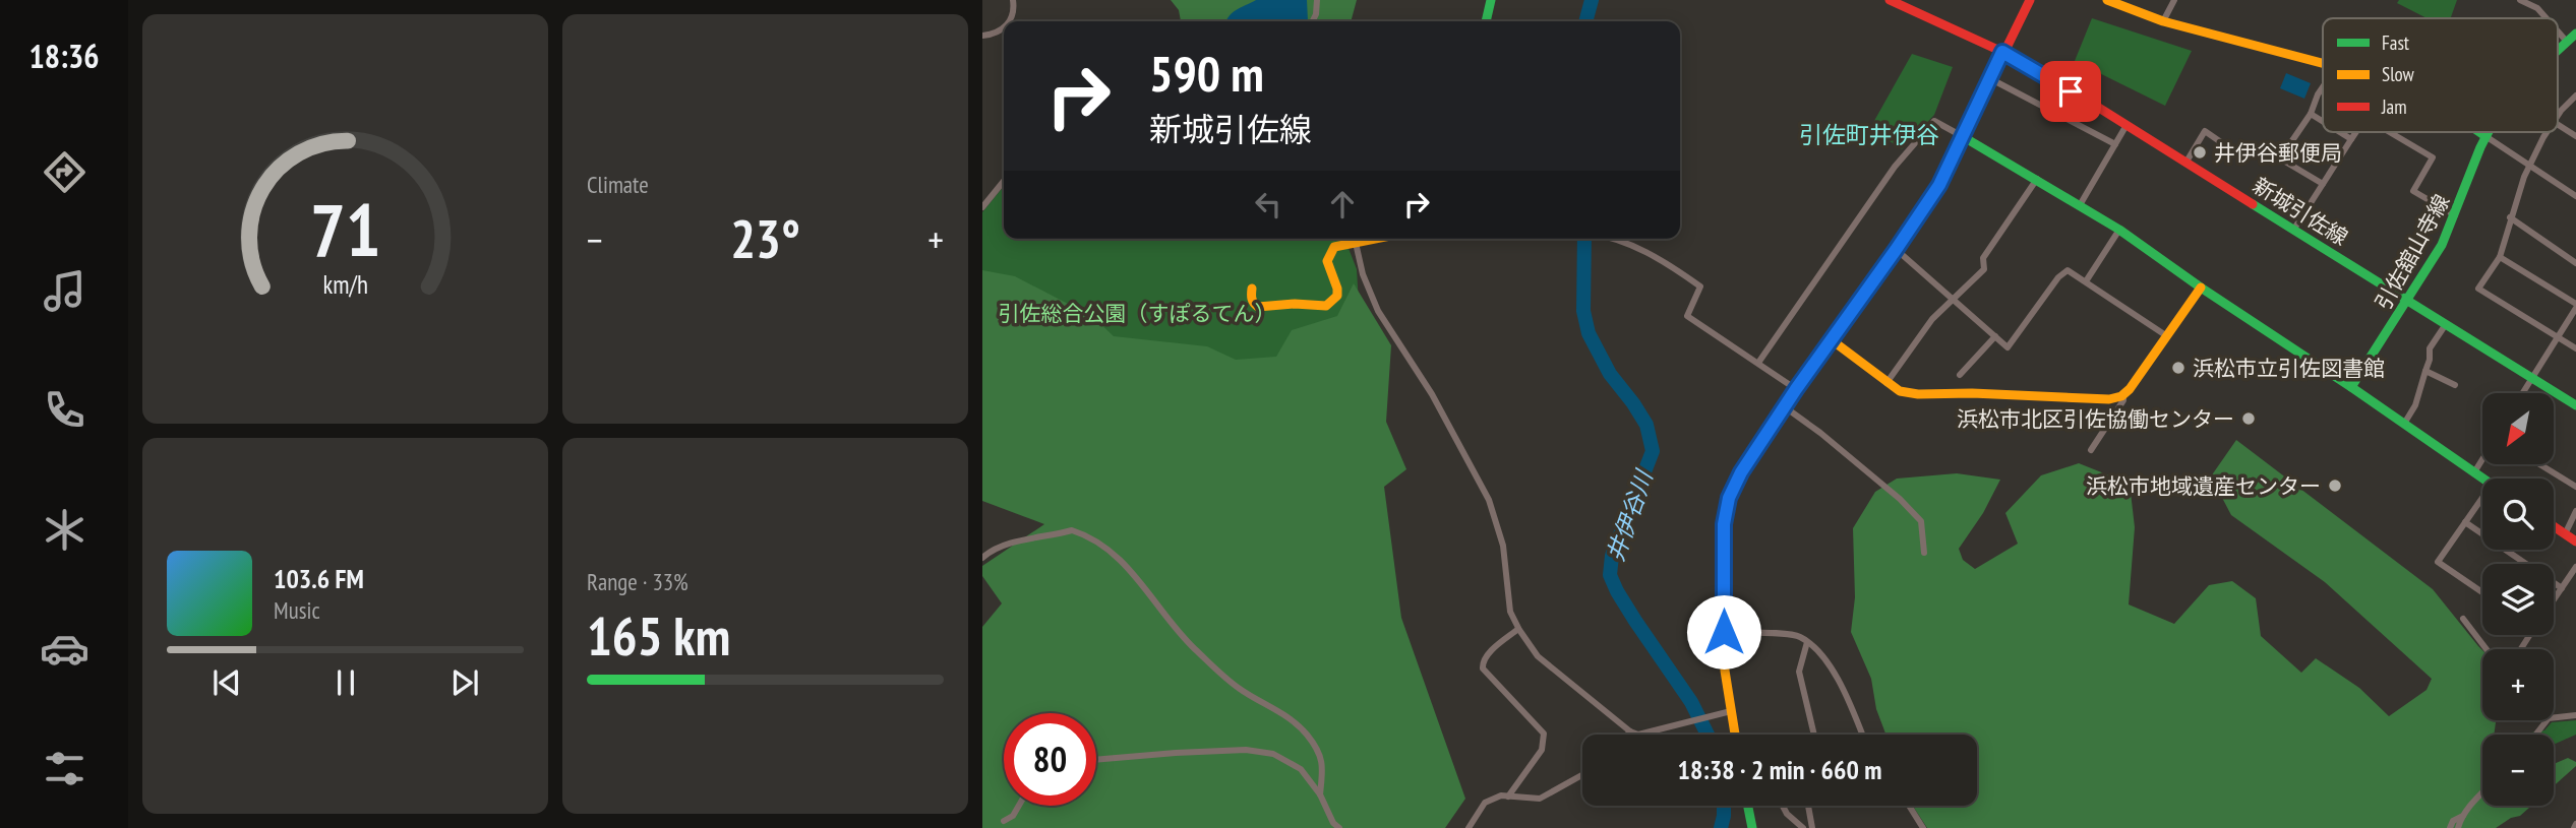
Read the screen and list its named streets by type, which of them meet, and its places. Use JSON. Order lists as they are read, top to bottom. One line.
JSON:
{"streets":{"main road":["新城引佐線","引佐舘山寺線"]},"crossings":[["新城引佐線","引佐舘山寺線"]],"districts":["引佐町井伊谷"],"water":["井伊谷川"],"parks":["引佐総合公園（すぽるてん）"],"places":["井伊谷郵便局","浜松市立引佐図書館","浜松市北区引佐協働センター","浜松市地域遺産センター"],"legend":["Fast","Slow","Jam"],"north":"bottom left","page":{"tabs":"18:36","tile":["Climate",["Range · 33%","165 km"]],"turn":["590 m","新城引佐線"],"heat":["−","23°","+"],"map_buttons":["+","−"],"song":["103.6 FM","Music"],"limit":"80","trip":"18:38 · 2 min · 660 m","gauge":["71","km/h"]}}
